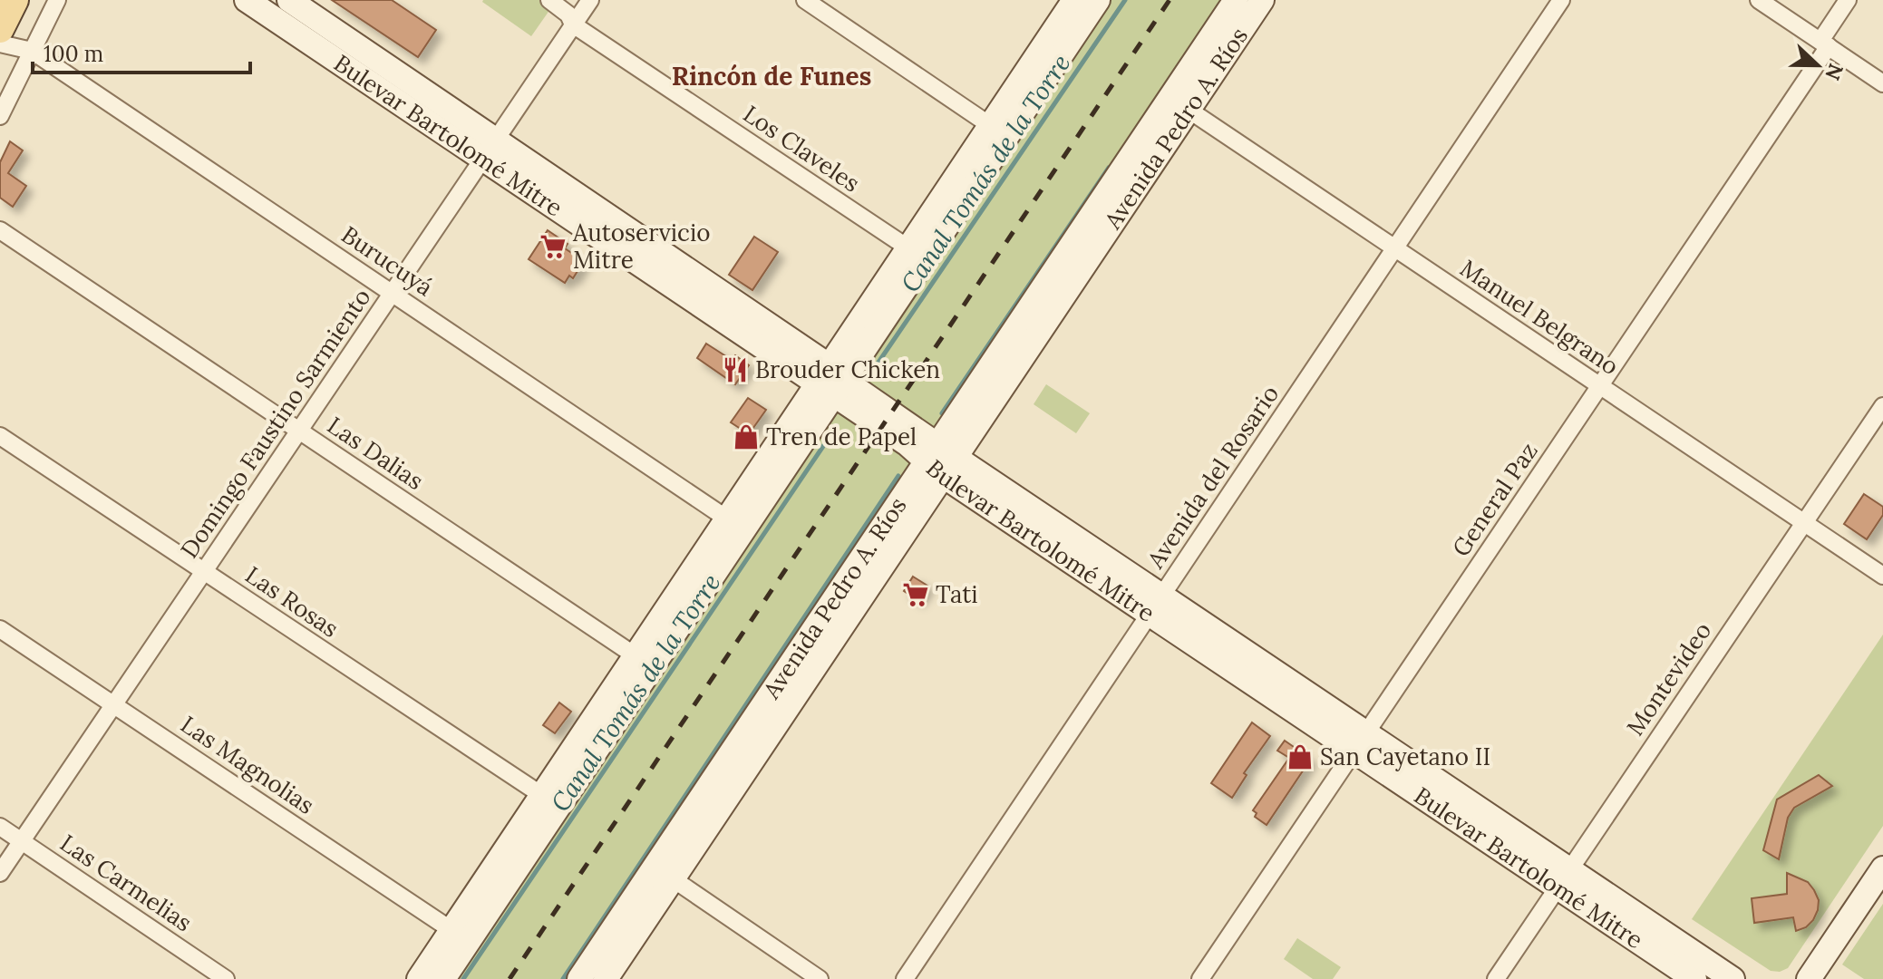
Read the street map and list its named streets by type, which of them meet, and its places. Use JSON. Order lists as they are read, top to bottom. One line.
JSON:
{"streets":{"main road":["Avenida Pedro A. Ríos","Bulevar Bartolomé Mitre"],"street":["Los Claveles","Burucuyá","Manuel Belgrano","Domingo Faustino Sarmiento","Las Dalias","Avenida del Rosario","General Paz","Las Rosas","Montevideo","Las Magnolias","Las Carmelias"]},"crossings":[["Avenida Pedro A. Ríos","Bulevar Bartolomé Mitre"],["Avenida Pedro A. Ríos","Manuel Belgrano"],["Bulevar Bartolomé Mitre","Domingo Faustino Sarmiento"],["Bulevar Bartolomé Mitre","Avenida del Rosario"],["Bulevar Bartolomé Mitre","General Paz"],["Bulevar Bartolomé Mitre","Montevideo"],["Los Claveles","Domingo Faustino Sarmiento"],["Burucuyá","Domingo Faustino Sarmiento"],["Manuel Belgrano","Avenida del Rosario"],["Manuel Belgrano","General Paz"],["Manuel Belgrano","Montevideo"],["Domingo Faustino Sarmiento","Las Dalias"],["Domingo Faustino Sarmiento","Las Rosas"],["Domingo Faustino Sarmiento","Las Magnolias"],["Domingo Faustino Sarmiento","Las Carmelias"]],"districts":["Rincón de Funes"],"water":["Canal Tomás de la Torre"],"places":{"supermarket":["Autoservicio Mitre","Tati"],"restaurant":["Brouder Chicken"],"shop":["Tren de Papel","San Cayetano II"]},"scale_bar":"100 m","north":"right"}
